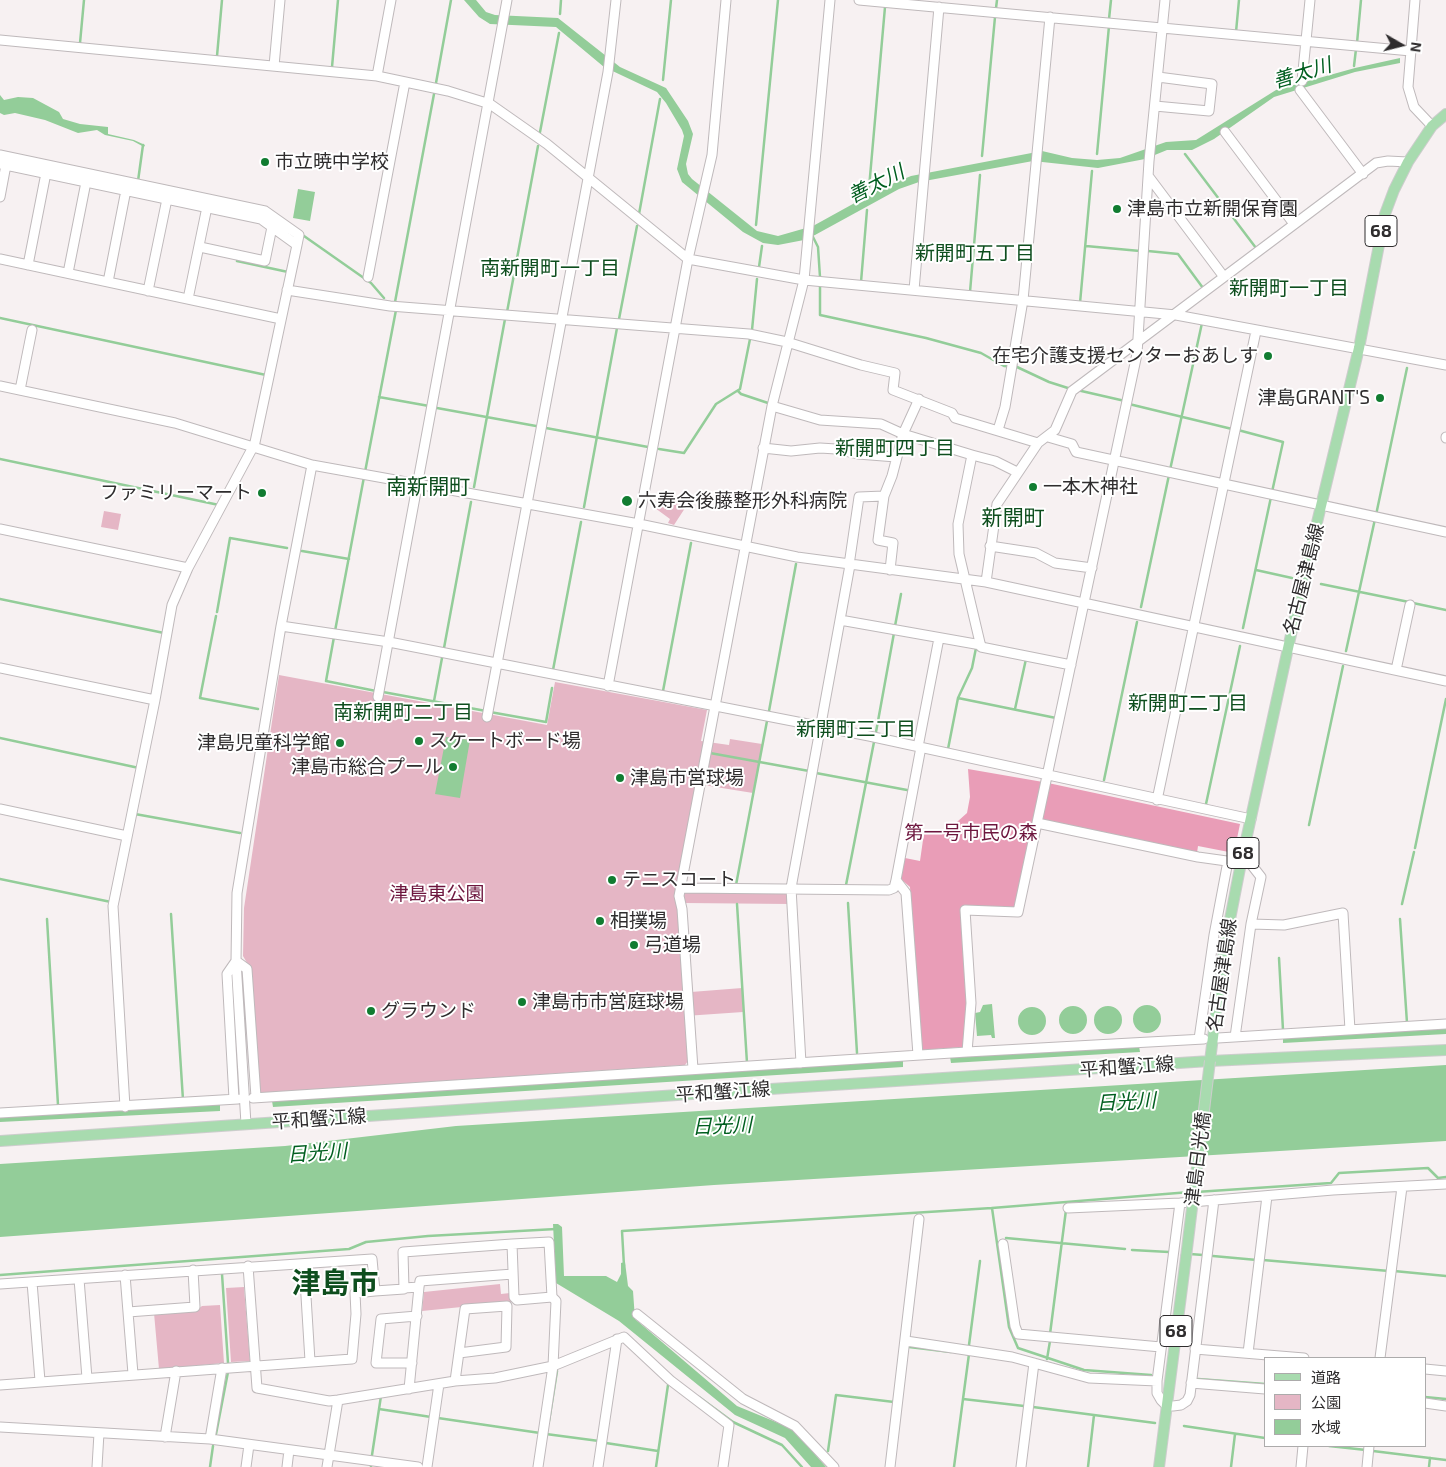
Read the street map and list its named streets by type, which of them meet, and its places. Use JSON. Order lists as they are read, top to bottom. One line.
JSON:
{"streets":{"main road":["68","名古屋津島線","平和蟹江線","津島日光橋"]},"crossings":[["68","津島日光橋"],["名古屋津島線","平和蟹江線"],["名古屋津島線","津島日光橋"],["平和蟹江線","津島日光橋"]],"districts":["新開町五丁目","南新開町一丁目","新開町一丁目","新開町四丁目","南新開町","新開町","新開町二丁目","南新開町二丁目","新開町三丁目","津島市"],"water":["善太川","日光川"],"parks":["第一号市民の森","津島東公園"],"places":["市立暁中学校","津島市立新開保育園","在宅介護支援センターおあしす","津島GRANT'S","一本木神社","ファミリーマート","六寿会後藤整形外科病院","スケートボード場","津島児童科学館","津島市総合プール","津島市営球場","テニスコート","相撲場","弓道場","津島市市営庭球場","グラウンド"],"legend":["道路","公園","水域"],"north":"right"}
